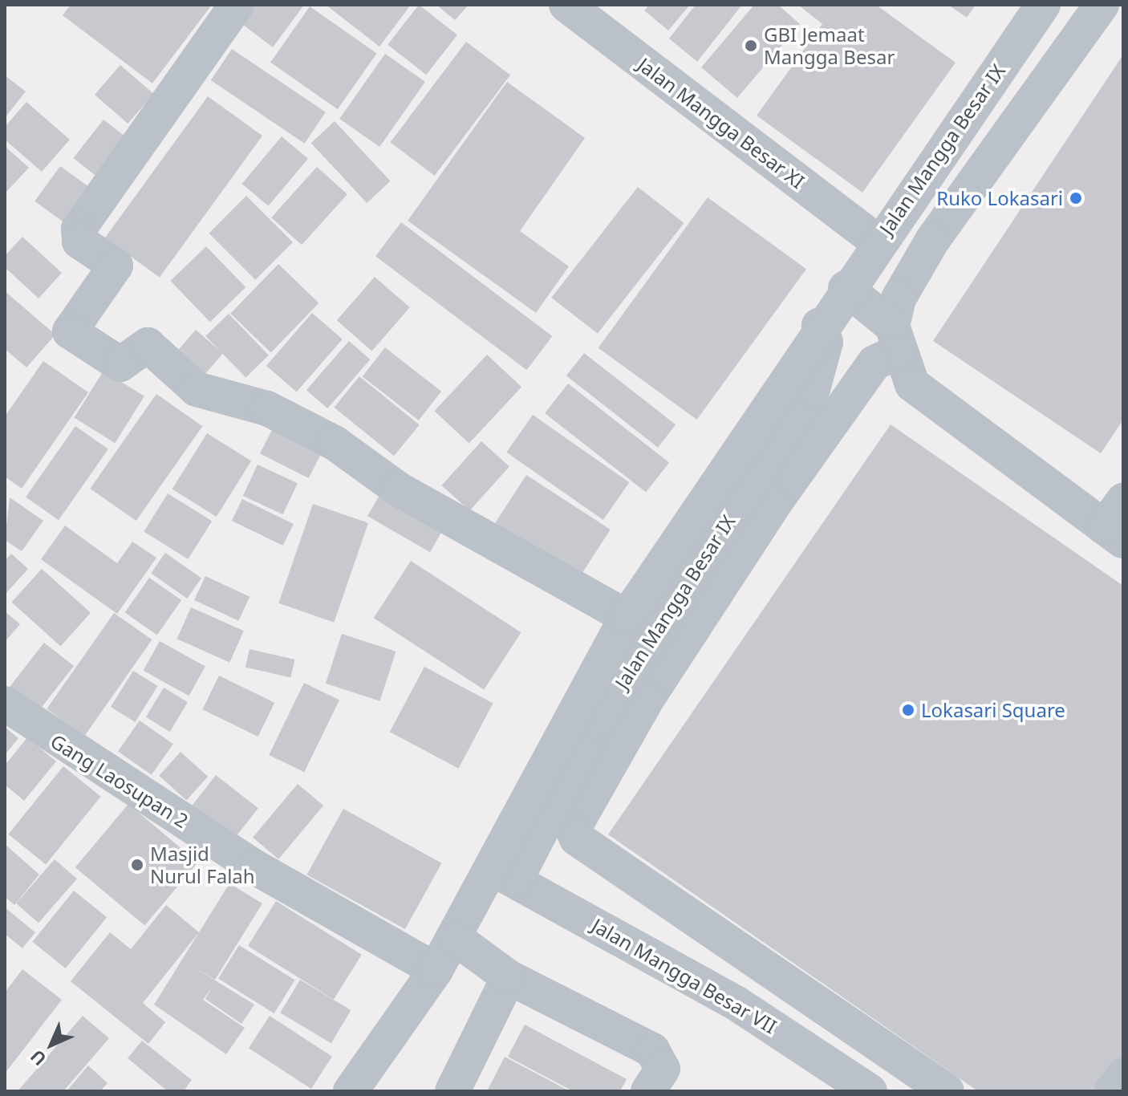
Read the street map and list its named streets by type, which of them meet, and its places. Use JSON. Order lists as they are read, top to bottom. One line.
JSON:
{"streets":{"street":["Jalan Mangga Besar XI","Jalan Mangga Besar IX","Gang Laosupan 2","Jalan Mangga Besar VII"]},"crossings":[["Jalan Mangga Besar XI","Jalan Mangga Besar IX"],["Jalan Mangga Besar IX","Jalan Mangga Besar VII"]],"places":["GBI Jemaat Mangga Besar","Ruko Lokasari","Lokasari Square","Masjid Nurul Falah"],"north":"bottom left"}
